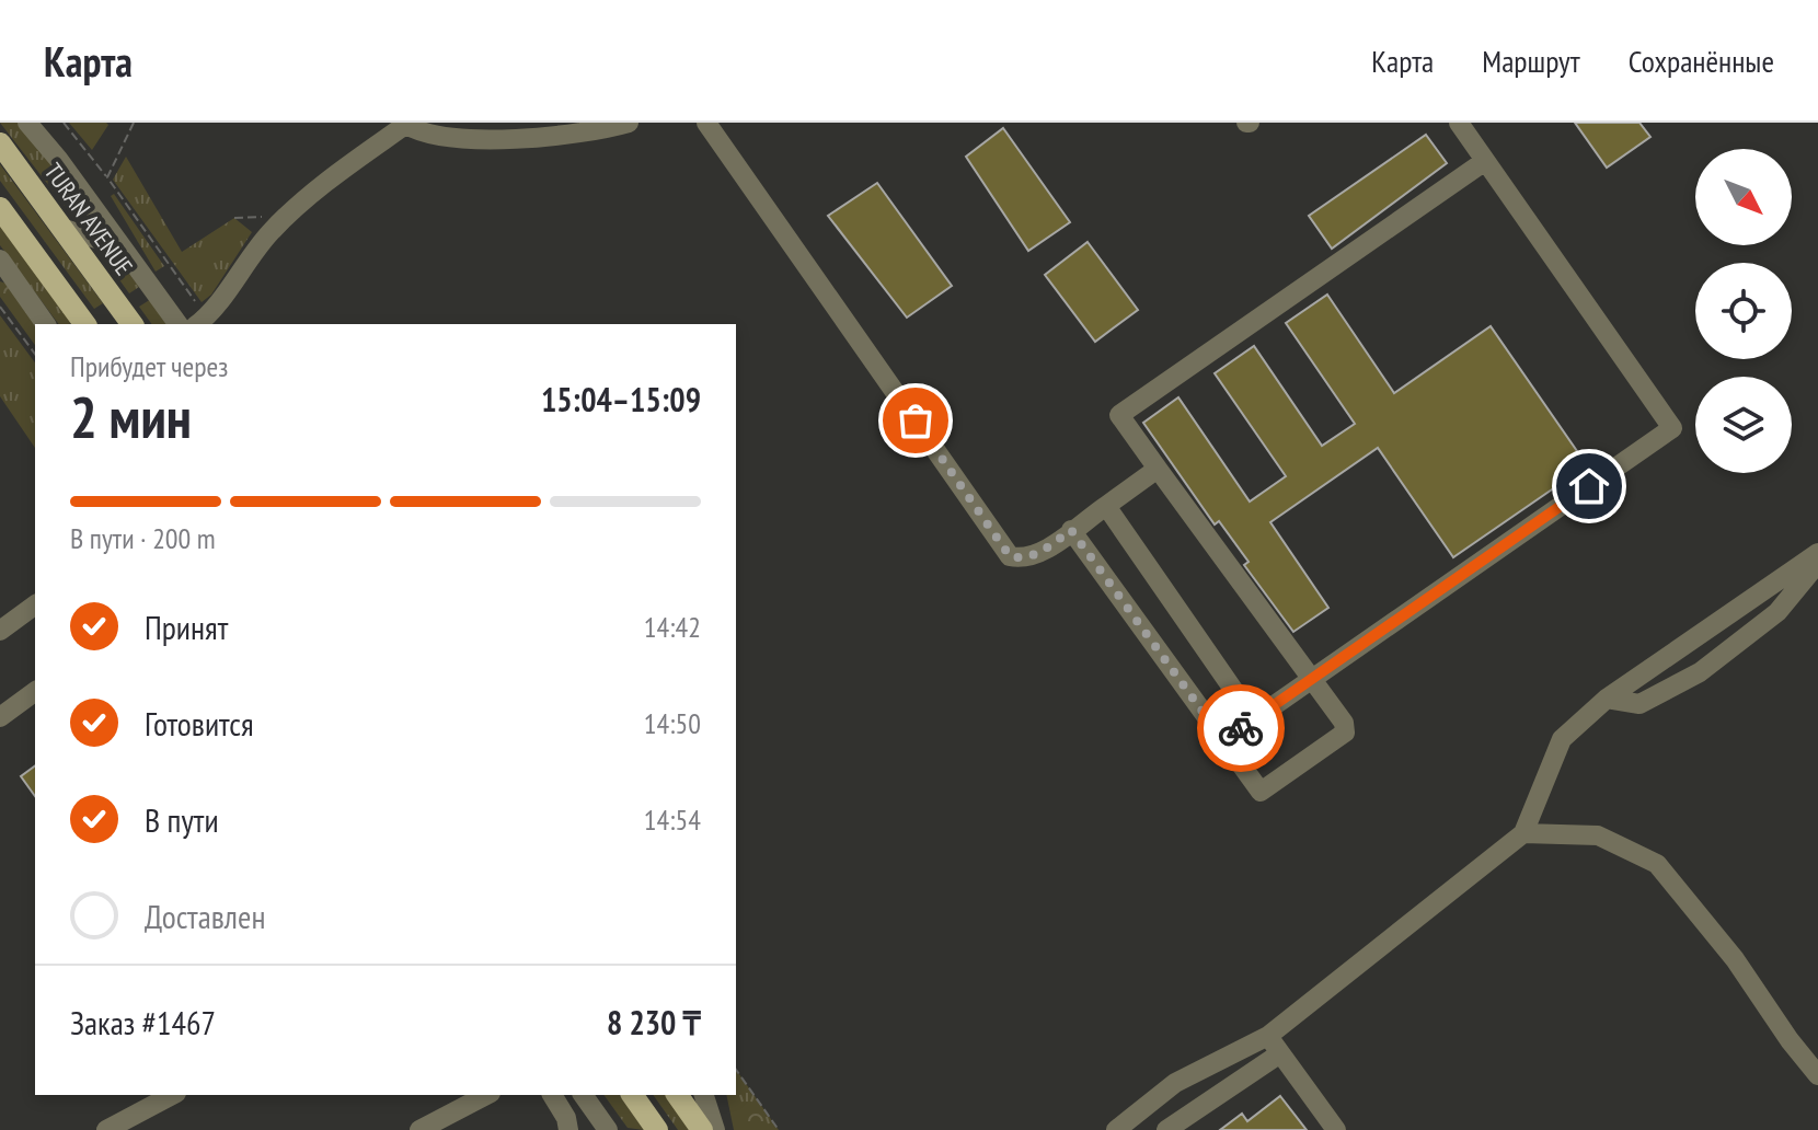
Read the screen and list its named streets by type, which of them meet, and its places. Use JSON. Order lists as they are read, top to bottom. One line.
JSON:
{"streets":{"main road":["TURAN AVENUE"]},"north":"bottom right","page":{"header":"Карта","nav":["Карта","Маршрут","Сохранённые"],"heading":["2 мин","Прибудет через","15:04–15:09"],"panel":["Заказ #1467","8 230 ₸"],"bar":"В пути · 200 m","list":[["Принят","14:42"],["Готовится","14:50"],["В пути","14:54"],"Доставлен"]}}
